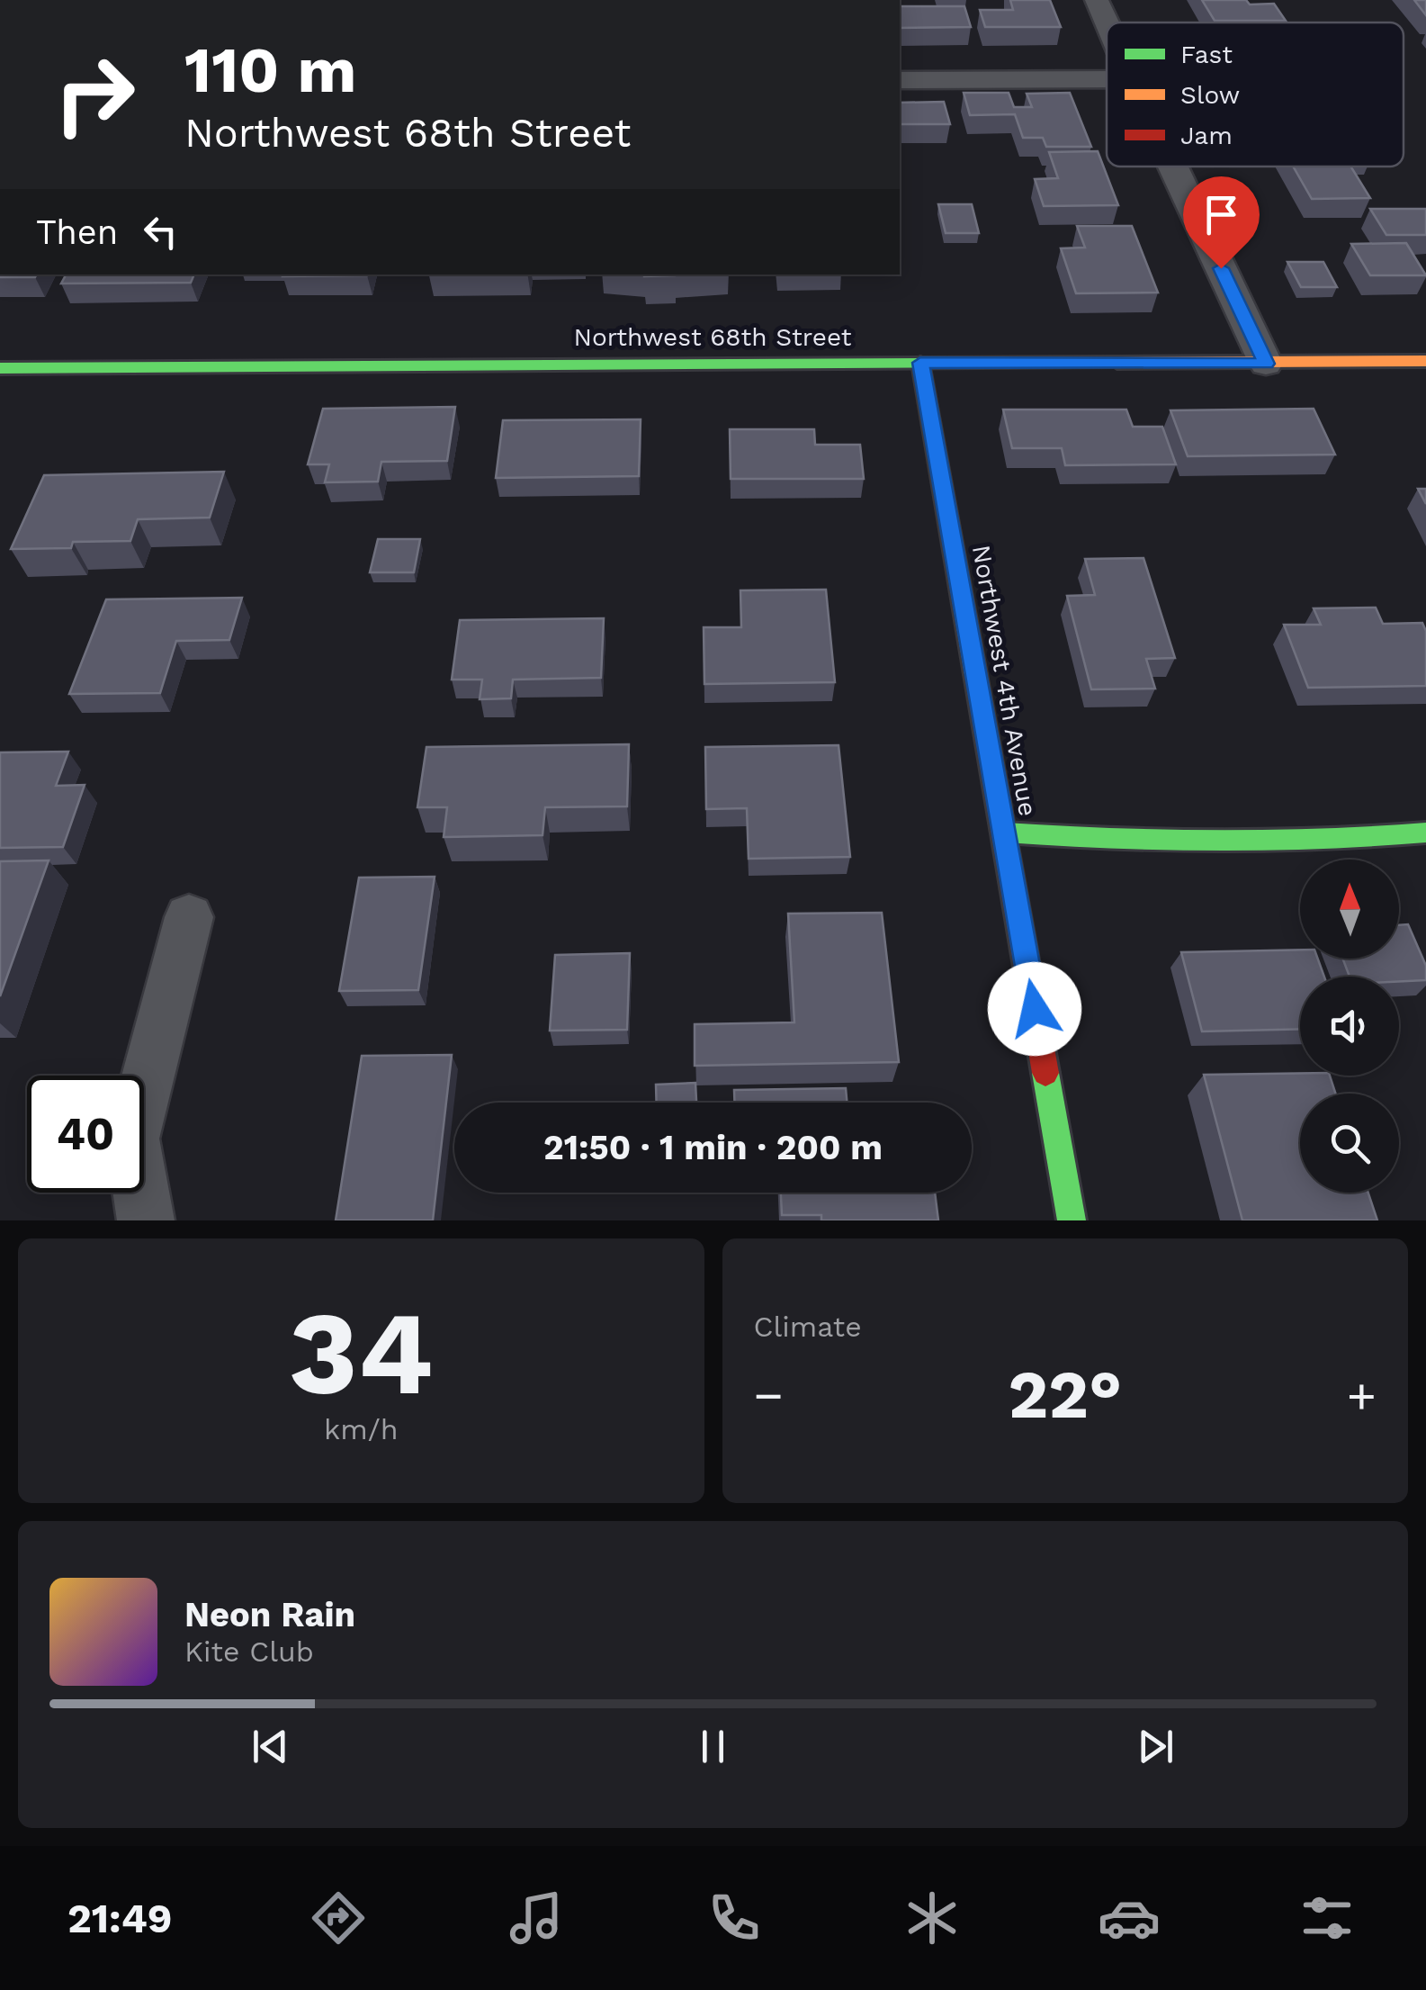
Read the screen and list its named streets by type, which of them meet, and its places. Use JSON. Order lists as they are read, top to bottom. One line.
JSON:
{"streets":{"street":["Northwest 68th Street","Northwest 4th Avenue"]},"crossings":[["Northwest 68th Street","Northwest 4th Avenue"]],"legend":["Fast","Slow","Jam"],"north":"top","page":{"turn":["110 m","Northwest 68th Street"],"then":"Then","limit":"40","trip":"21:50 · 1 min · 200 m","tile":[["34","km/h"],"Climate"],"heat":["−","22°","+"],"song":["Neon Rain","Kite Club"],"tabs":"21:49"}}
